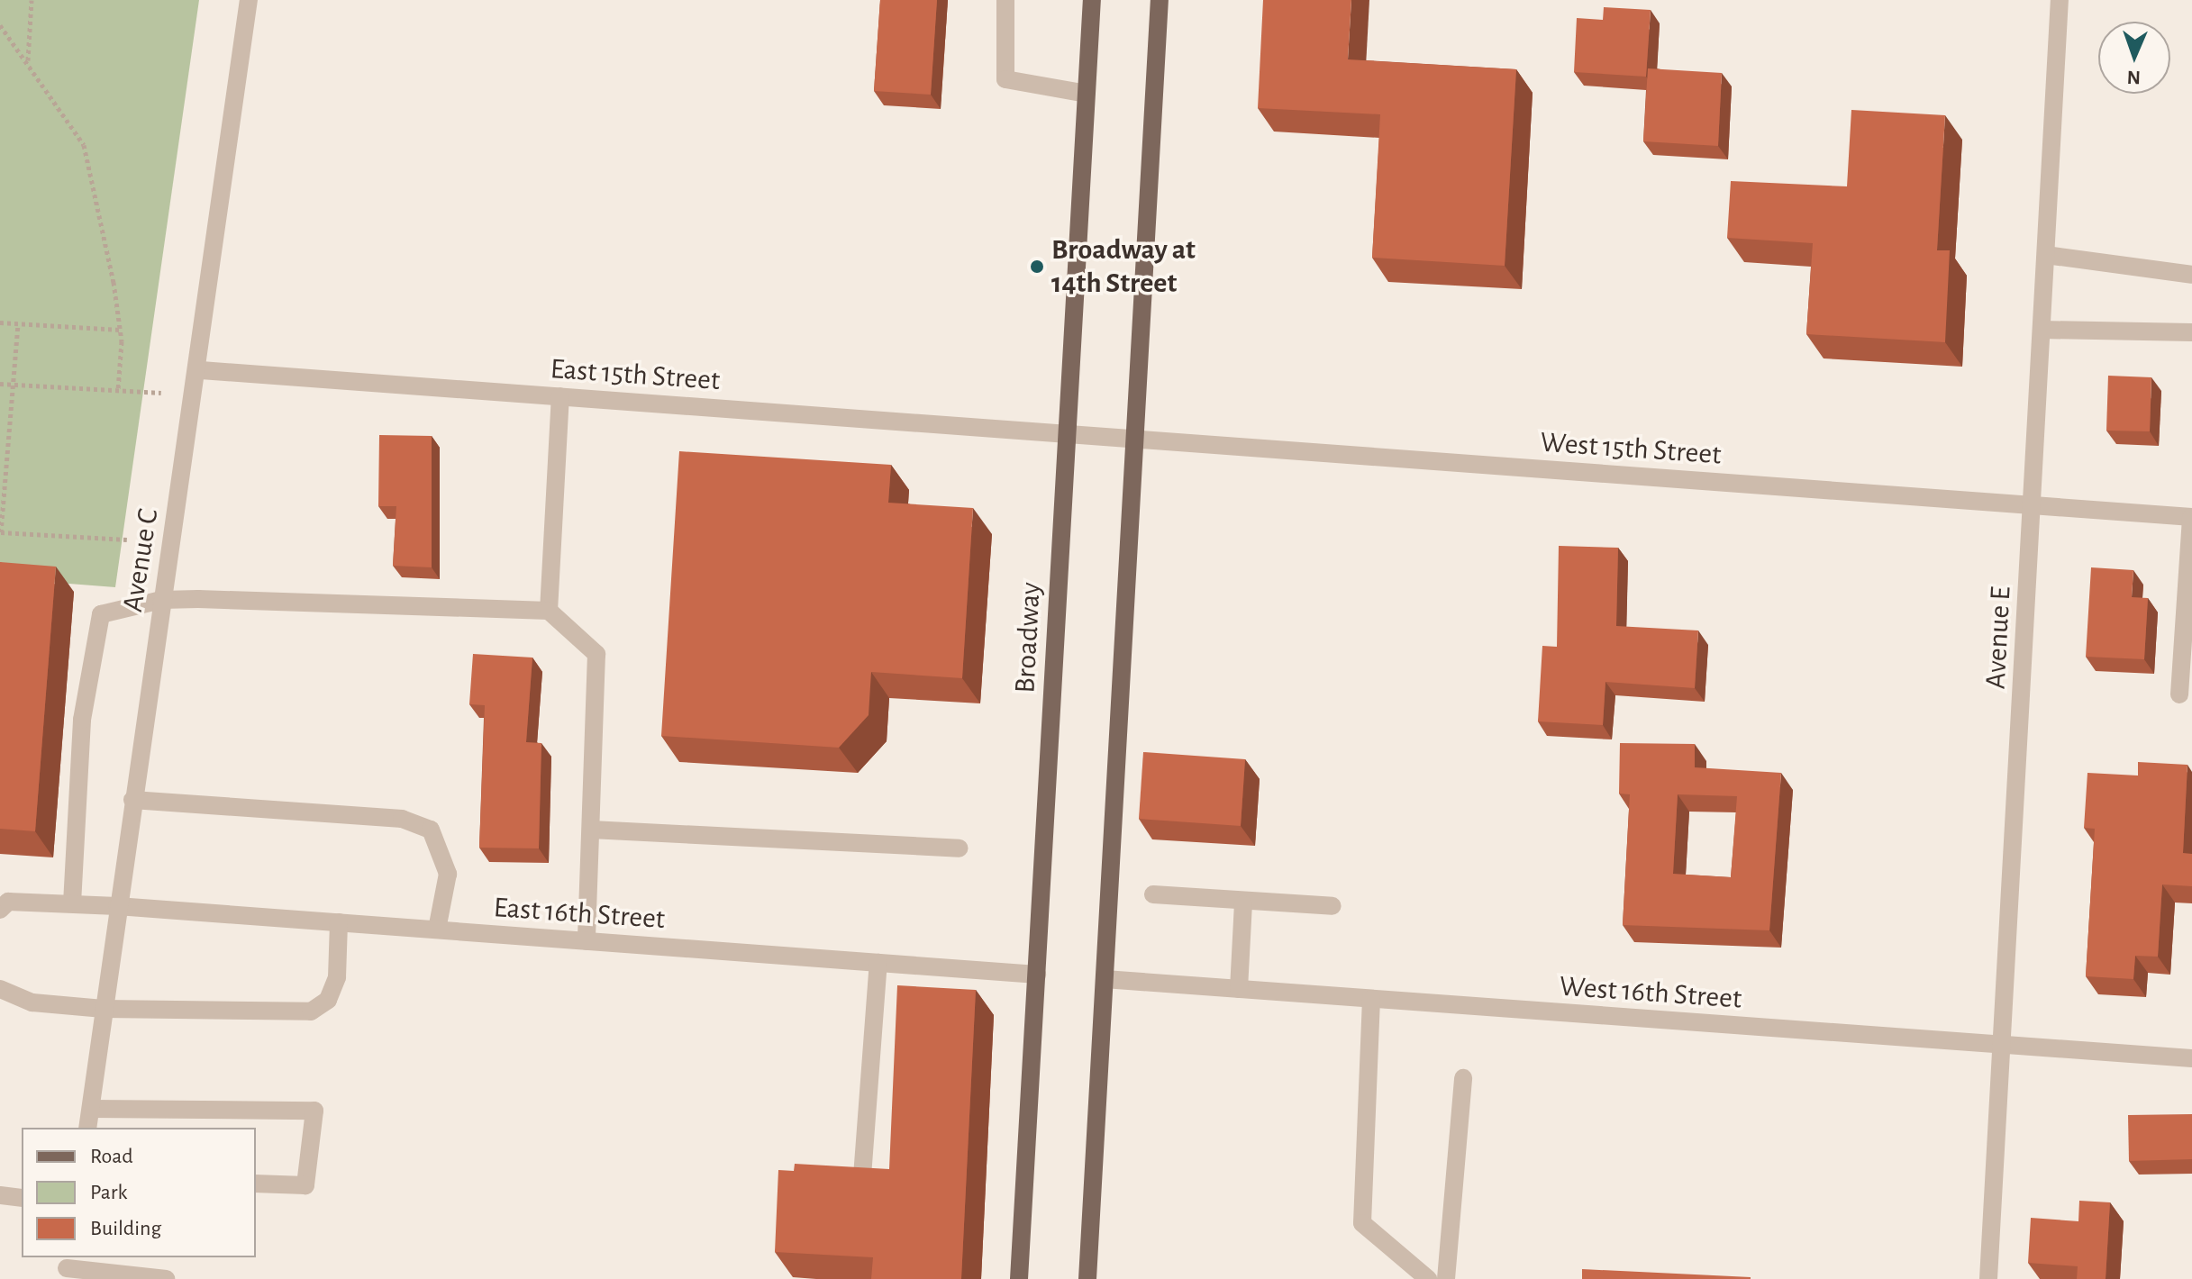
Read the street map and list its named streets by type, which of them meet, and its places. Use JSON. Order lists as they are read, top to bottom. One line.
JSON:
{"streets":{"main road":["Broadway"],"street":["East 15th Street","West 15th Street","Avenue C","Avenue E","East 16th Street","West 16th Street"]},"crossings":[["East 15th Street","West 15th Street"],["East 15th Street","Avenue C"],["East 15th Street","Broadway"],["West 15th Street","Broadway"],["West 15th Street","Avenue E"],["Avenue C","East 16th Street"],["Broadway","East 16th Street"],["Avenue E","West 16th Street"]],"places":["Broadway at 14th Street"],"legend":["Road","Park","Building"],"north":"bottom"}
